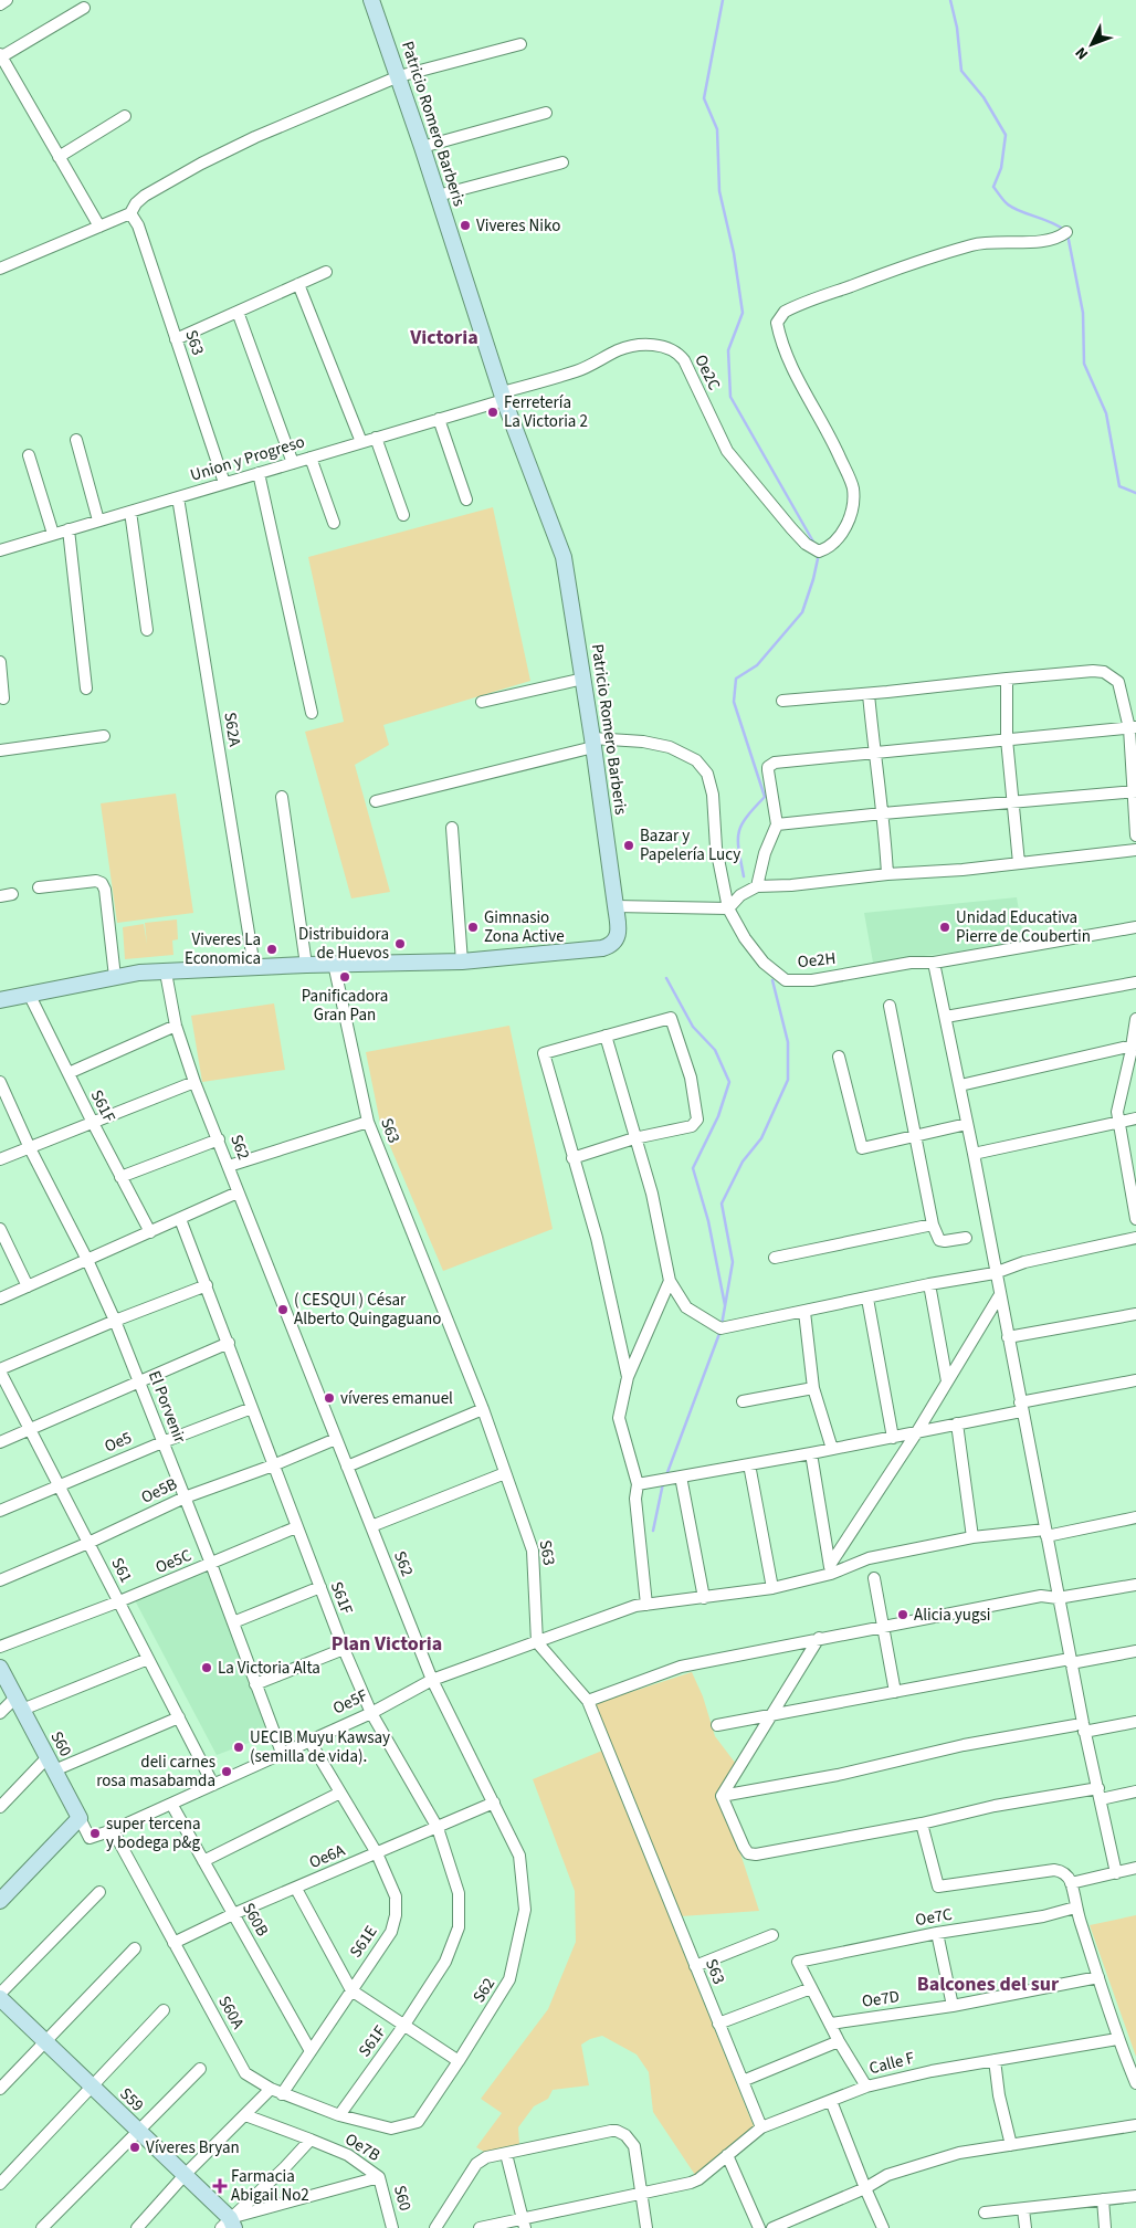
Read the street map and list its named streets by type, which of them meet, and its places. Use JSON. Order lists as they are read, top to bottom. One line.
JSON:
{"streets":{"street":["Patricio Romero Barberis","S63","Oe2C","Union y Progreso","S62A","Oe2H","S61F","S62","El Porvenir","Oe5","Oe5B","Oe5C","S61","Oe5F","S60","Oe6A","Oe7C","S60B","S61E","Oe7D","S60A","Calle F","S59","Oe7B"]},"crossings":[["Patricio Romero Barberis","S63"],["Patricio Romero Barberis","Oe2C"],["Patricio Romero Barberis","Union y Progreso"],["Patricio Romero Barberis","S62A"],["Patricio Romero Barberis","Oe2H"],["Patricio Romero Barberis","S61F"],["Patricio Romero Barberis","S62"],["S63","Union y Progreso"],["S63","Oe5F"],["S63","Calle F"],["Oe2C","Union y Progreso"],["Union y Progreso","S62A"],["S61F","Oe5"],["S61F","Oe5B"],["S61F","Oe5C"],["S61F","Oe5F"],["S61F","Oe6A"],["S61F","S60A"],["S62","Oe5B"],["S62","Oe5F"],["S62","Oe6A"],["S62","S60A"],["El Porvenir","Oe5"],["El Porvenir","Oe5B"],["El Porvenir","Oe5C"],["El Porvenir","Oe5F"],["Oe5","S61"],["Oe5B","S61"],["Oe5C","S61"],["S61","Oe5F"],["Oe5F","S60"],["Oe5F","S60B"],["Oe5F","S61E"],["Oe5F","S60A"],["S60","Oe7B"],["Oe6A","S60B"],["Oe6A","S61E"],["Oe6A","S60A"],["S60B","S61E"],["S61E","S60A"],["S61E","S59"],["S61E","Oe7B"],["S59","Oe7B"]],"districts":["Victoria","Plan Victoria","Balcones del sur"],"places":{"other":["Viveres Niko","Ferretería La Victoria 2","Bazar y Papelería Lucy","Gimnasio Zona Active","Unidad Educativa Pierre de Coubertin","Distribuidora de Huevos","Viveres La Economica","Panificadora Gran Pan","( CESQUI ) César Alberto Quingaguano","víveres emanuel","Alicia yugsi","La Victoria Alta","UECIB Muyu Kawsay (semilla de vida).","deli carnes rosa masabamda","super tercena y bodega p&g","Víveres Bryan"],"health":["Farmacia Abigail No2"]},"north":"bottom left"}
